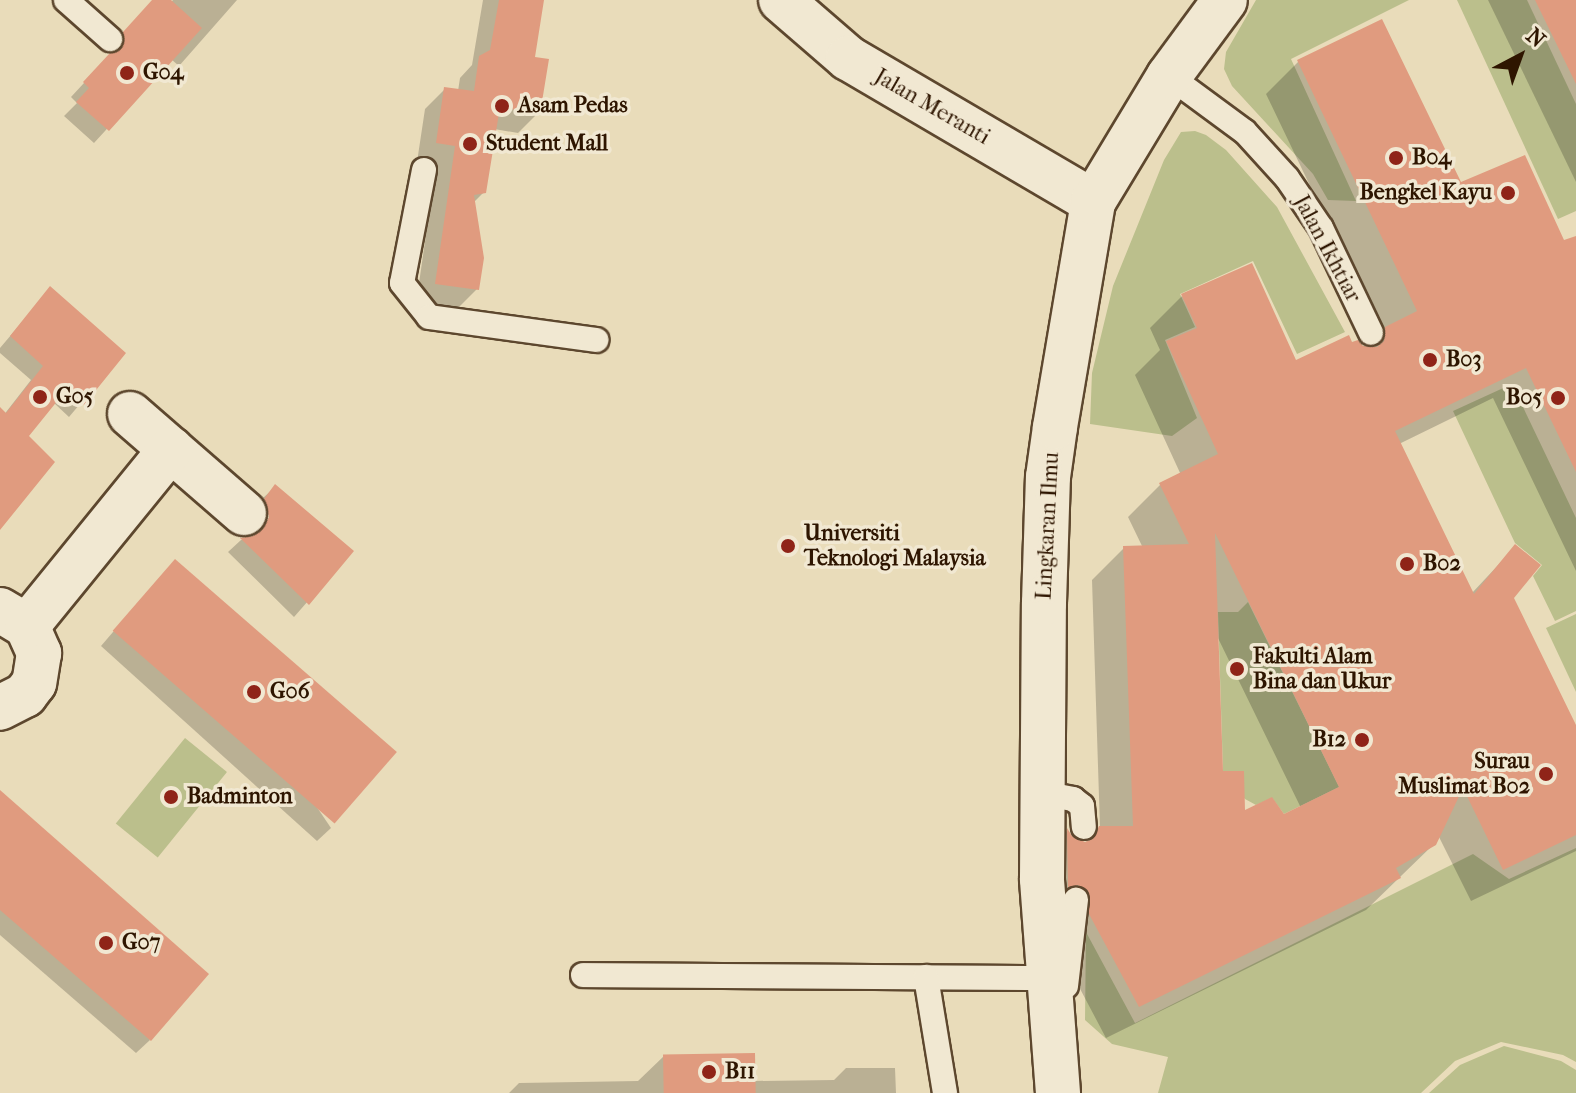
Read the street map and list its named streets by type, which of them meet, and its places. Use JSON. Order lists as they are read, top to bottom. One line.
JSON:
{"streets":{"street":["Jalan Meranti","Lingkaran Ilmu"],"lane":["Jalan Ikhtiar"]},"crossings":[["Jalan Meranti","Lingkaran Ilmu"],["Jalan Ikhtiar","Lingkaran Ilmu"]],"places":["G04","Asam Pedas","Student Mall","B04","Bengkel Kayu","B03","G05","B05","Universiti Teknologi Malaysia","B02","Fakulti Alam Bina dan Ukur","G06","B12","Surau Muslimat B02","Badminton","G07","B11"],"north":"top right"}
